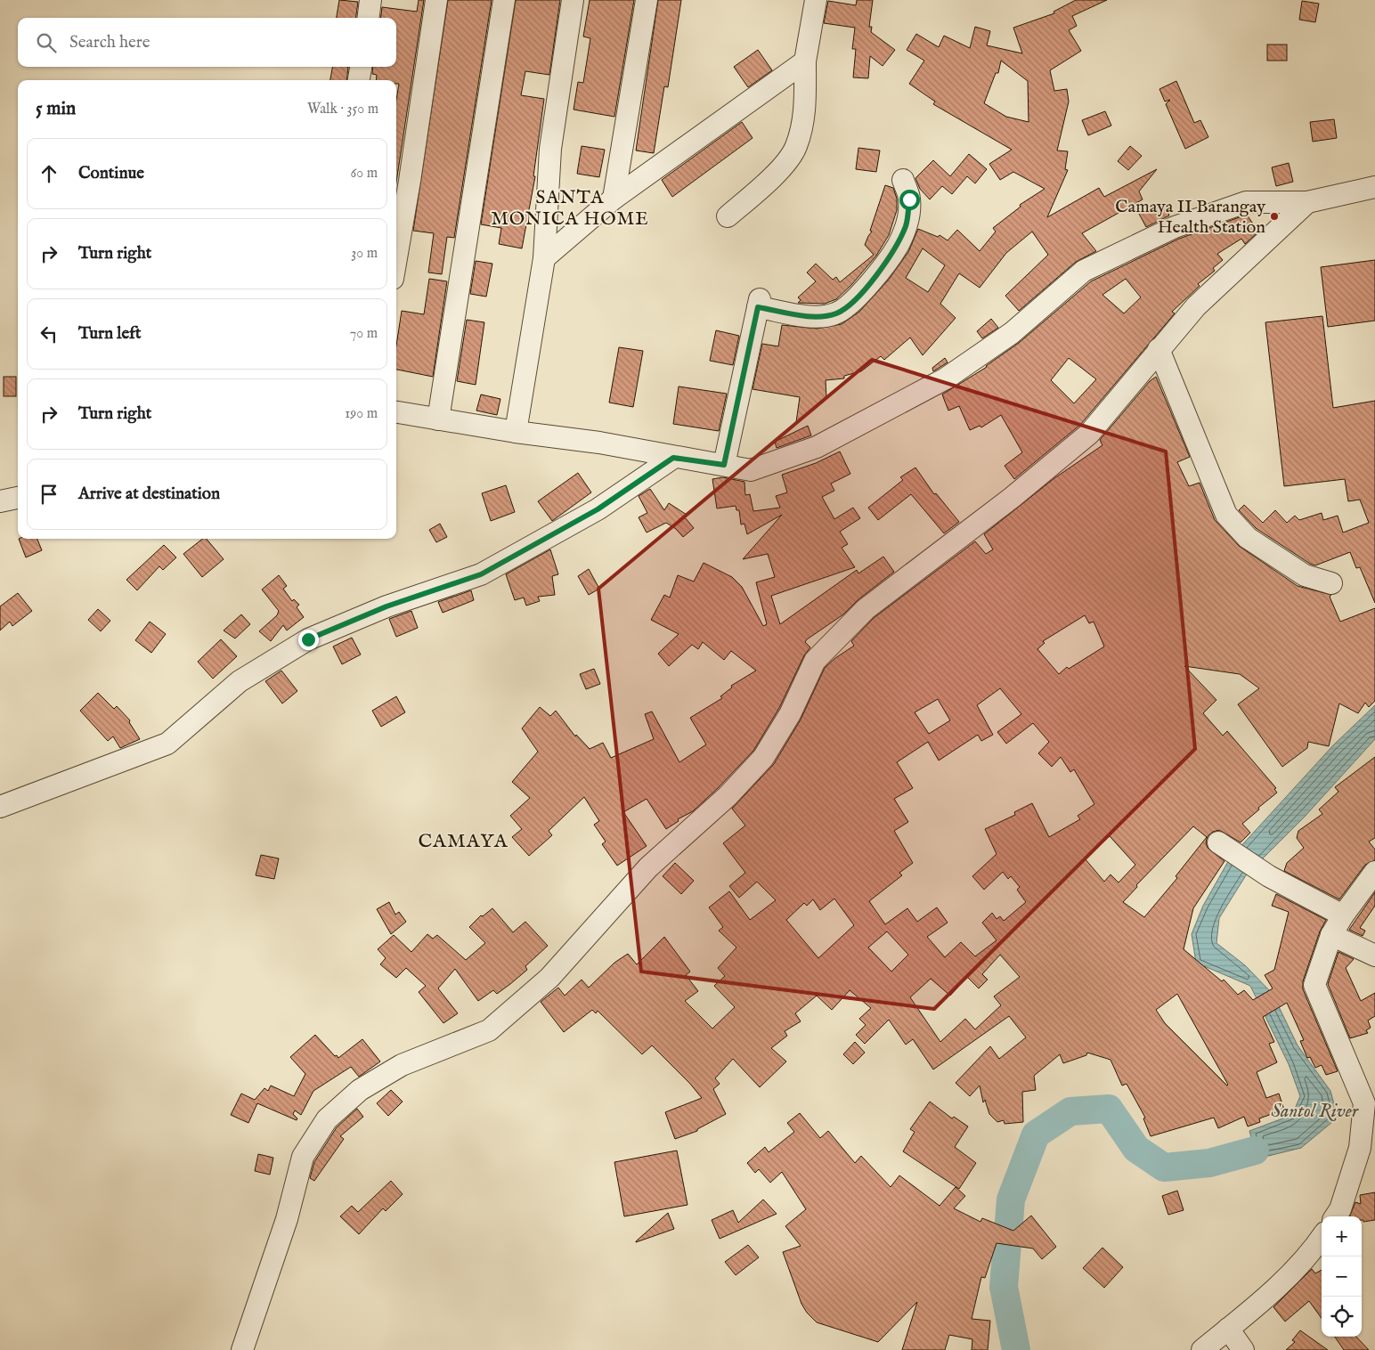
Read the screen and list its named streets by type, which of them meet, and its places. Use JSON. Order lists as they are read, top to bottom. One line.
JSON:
{"districts":["SANTA MONICA HOME","CAMAYA"],"water":["Santol River"],"places":["Camaya II Barangay Health Station"],"page":{"search":"Search here","heading":["5 min","Walk · 350 m"],"list":[["Continue","60 m"],["Turn right","30 m"],["Turn left","70 m"],["Turn right","190 m"],"Arrive at destination"],"map_buttons":["+","−"]}}
